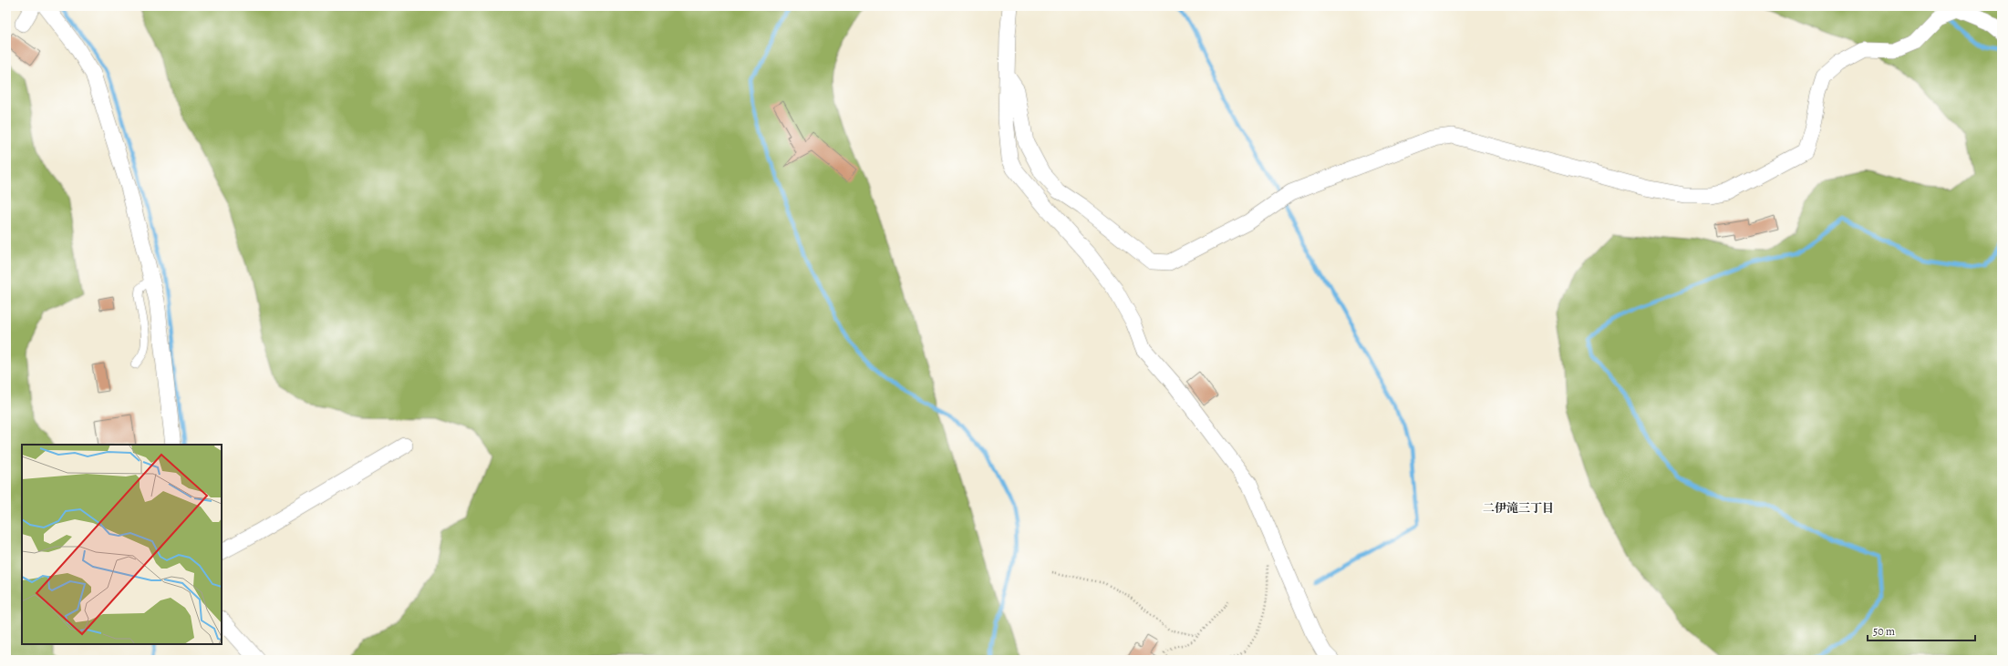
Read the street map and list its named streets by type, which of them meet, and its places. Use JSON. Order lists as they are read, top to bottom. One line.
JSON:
{"districts":["二伊滝三丁目"],"scale_bar":"50 m"}
